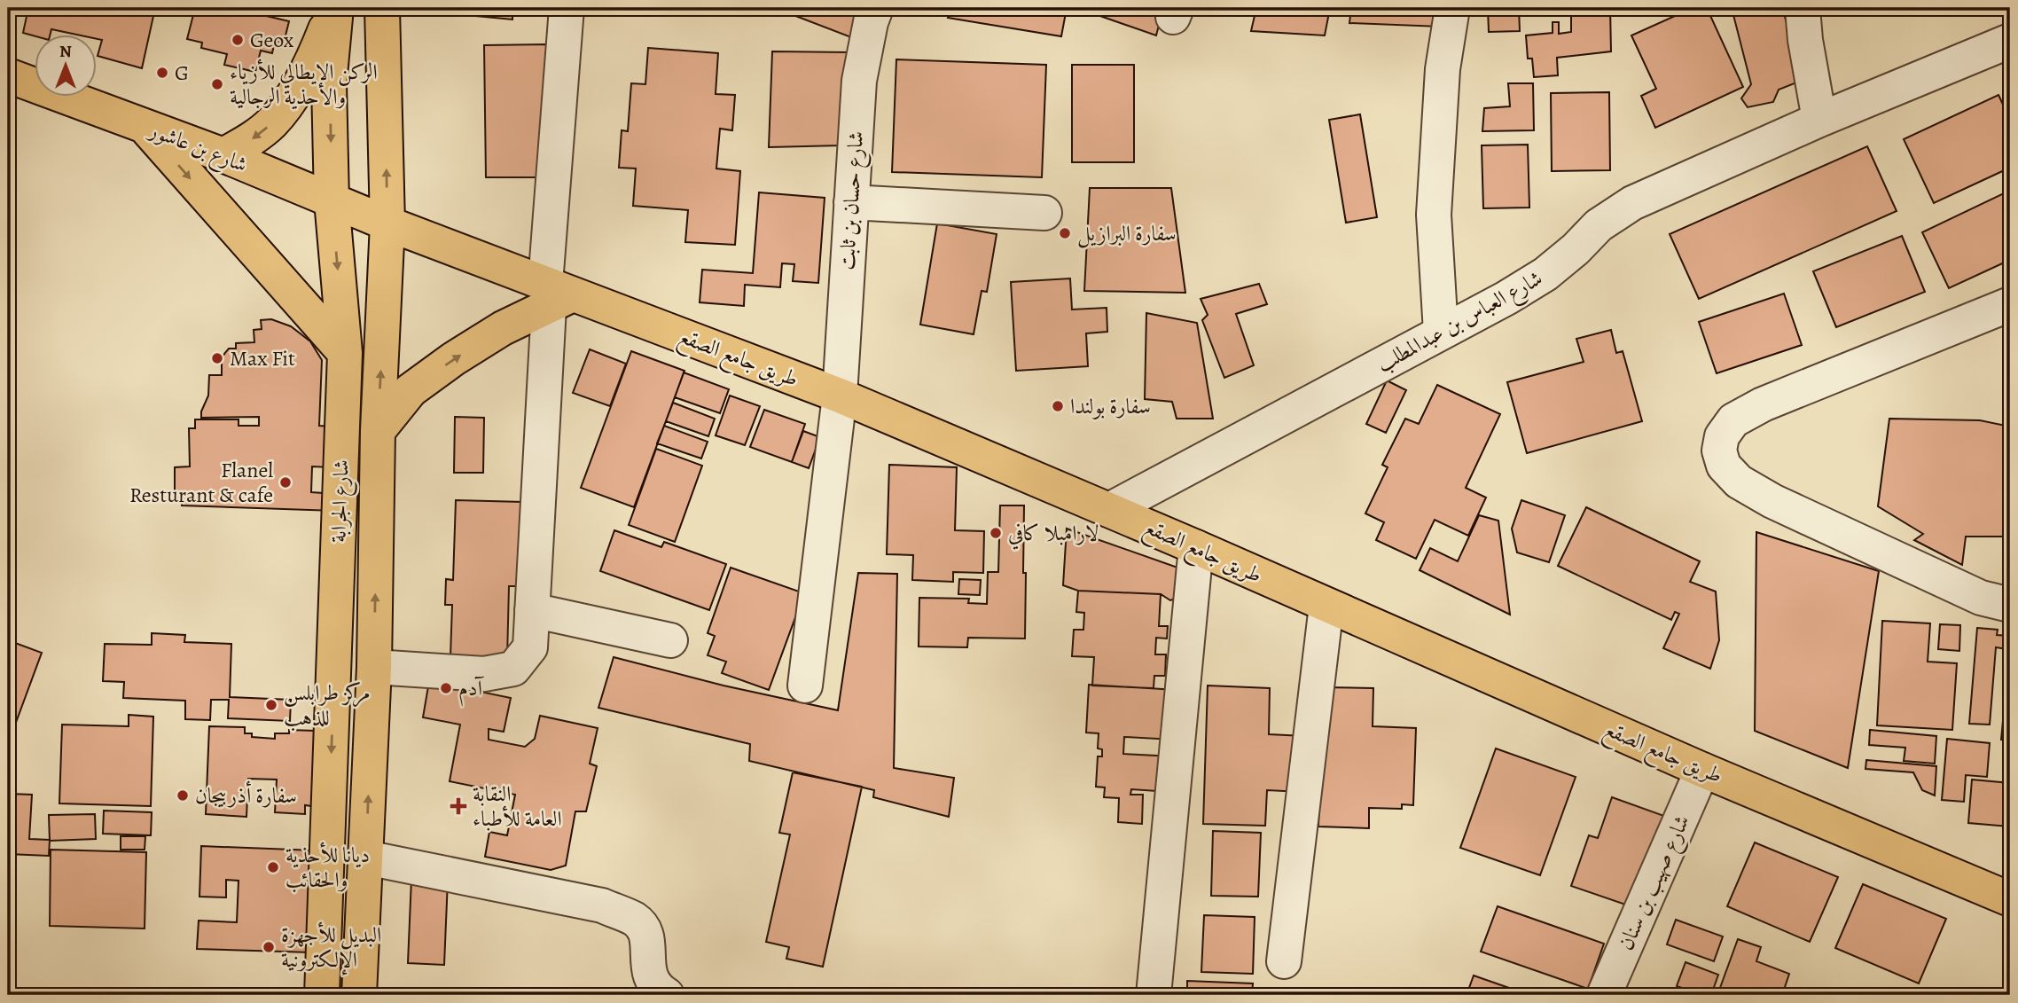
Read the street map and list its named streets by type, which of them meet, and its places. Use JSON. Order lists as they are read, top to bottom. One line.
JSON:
{"streets":{"main road":["شارع بن عاشور","طريق جامع الصقع","شارع الجرابة"],"street":["شارع حسان بن ثابت","شارع العباس بن عبدالمطلب","شارع صهيب بن سنان"]},"crossings":[["شارع بن عاشور","طريق جامع الصقع"],["شارع بن عاشور","شارع الجرابة"],["شارع حسان بن ثابت","طريق جامع الصقع"],["شارع العباس بن عبدالمطلب","طريق جامع الصقع"],["طريق جامع الصقع","شارع الجرابة"],["طريق جامع الصقع","شارع صهيب بن سنان"]],"places":{"other":["Geox","G","الركن الايطالي للأزياء والأحذية الرجالية","سفارة البرازيل","Max Fit","سفارة بولندا","Flanel Resturant & cafe","لارامبلا كافي","آدم","مركز طرابلس للذهب","سفارة أذربيجان","ديانا للأحذية والحقائب","البديل للأجهزة الإلكترونية"],"health":["النقابة العامة للأطباء"]},"north":"top"}
